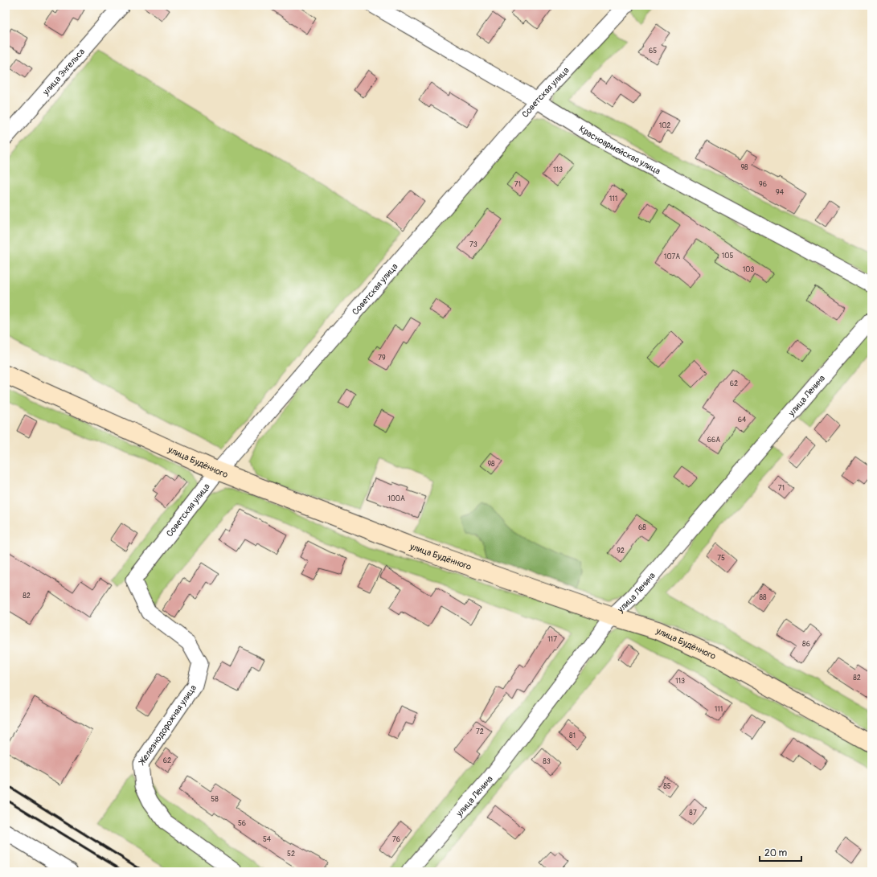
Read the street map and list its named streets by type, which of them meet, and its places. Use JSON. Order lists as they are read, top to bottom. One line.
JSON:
{"streets":{"street":["улица Энгельса","Советская улица","Красноармейская улица","улица Ленина","улица Будённого","Железнодорожная улица"]},"crossings":[["Советская улица","Красноармейская улица"],["Советская улица","улица Будённого"],["Советская улица","Железнодорожная улица"],["улица Ленина","улица Будённого"]],"house_numbers":["65","102","98","113","71","96","94","111","73","105","107А","103","79","62","64","66А","98","71","100А","68","92","75","82","88","117","86","82","113","111","72","81","62","83","85","58","87","56","54","76","52"],"scale_bar":"20 m"}
